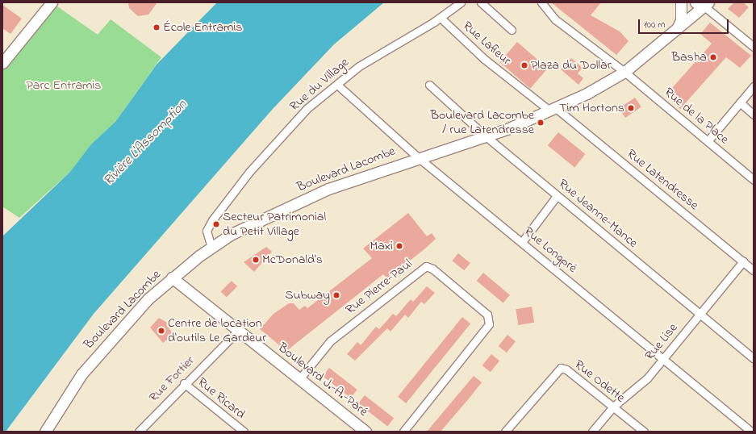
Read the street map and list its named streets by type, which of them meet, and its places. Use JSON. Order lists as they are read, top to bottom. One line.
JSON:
{"streets":{"main road":["Boulevard Lacombe","Boulevard J.-A.-Paré"],"street":["Rue Lafleur","Rue du Village","Rue de la Place","Rue Latendresse","Rue Jeanne-Mance","Rue Longpré","Rue Pierre-Paul","Rue Lise","Rue Fortier","Rue Odette","Rue Ricard"]},"crossings":[["Rue Lafleur","Rue du Village"],["Rue Lafleur","Boulevard Lacombe"],["Rue Lafleur","Rue Latendresse"],["Rue du Village","Boulevard Lacombe"],["Rue du Village","Rue Longpré"],["Rue de la Place","Boulevard Lacombe"],["Boulevard Lacombe","Rue Latendresse"],["Boulevard Lacombe","Rue Jeanne-Mance"],["Boulevard Lacombe","Rue Longpré"],["Boulevard Lacombe","Boulevard J.-A.-Paré"],["Rue Latendresse","Rue Lise"],["Rue Jeanne-Mance","Rue Lise"],["Rue Longpré","Rue Lise"],["Rue Pierre-Paul","Boulevard J.-A.-Paré"],["Rue Lise","Rue Odette"],["Rue Fortier","Boulevard J.-A.-Paré"],["Rue Fortier","Rue Ricard"]],"water":["Rivière L'Assomption"],"parks":["Parc Entramis"],"places":["École Entramis","Basha","Plaza du Dollar","Tim Hortons","Boulevard Lacombe / rue Latendresse","Secteur Patrimonial du Petit Village","Maxi","McDonald's","Subway","Centre de location d'outils Le Gardeur"],"scale_bar":"100 m"}
